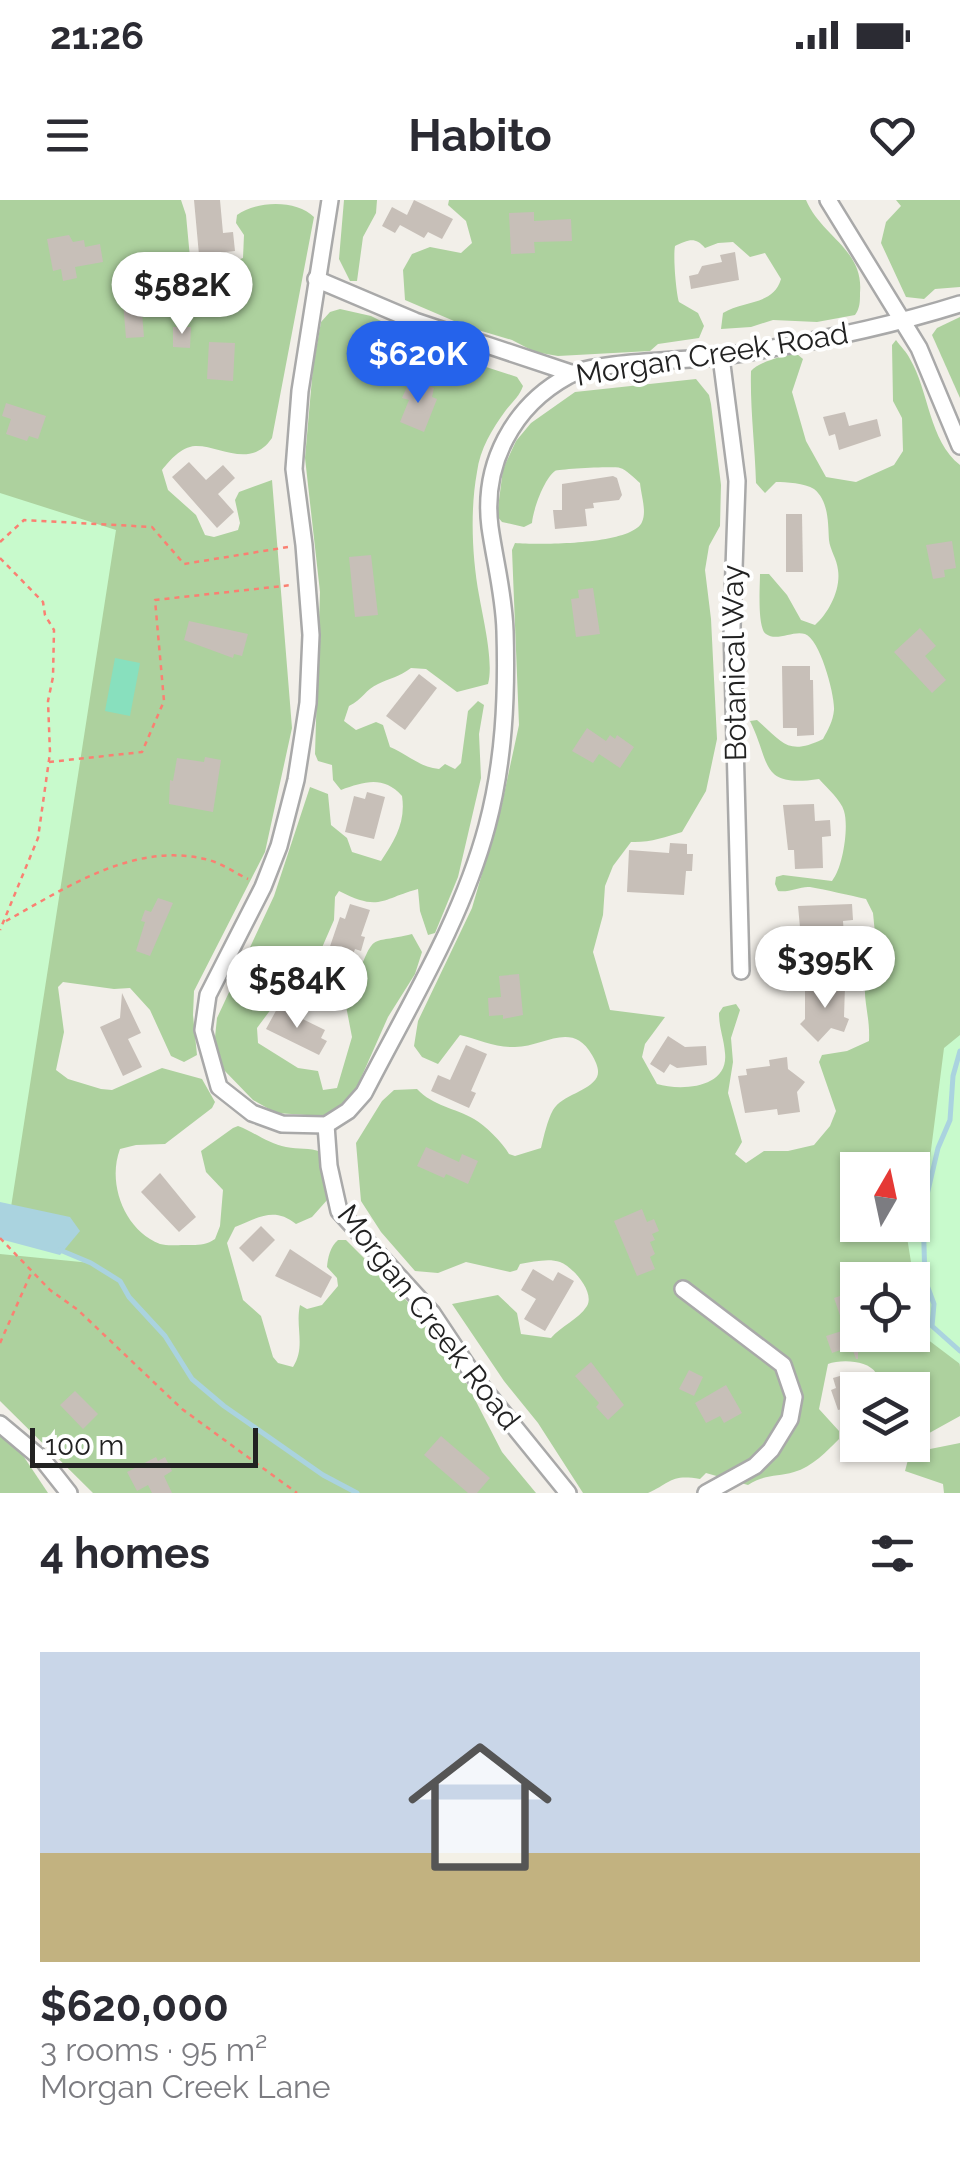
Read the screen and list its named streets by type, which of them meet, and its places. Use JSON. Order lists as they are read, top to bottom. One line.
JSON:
{"streets":{"street":["Morgan Creek Road","Botanical Way"]},"crossings":[["Morgan Creek Road","Botanical Way"]],"scale_bar":"100 m","north":"top","page":{"status":"21:26","header":"Habito","price":["$582K","$620K","$395K","$584K"],"scale":"100 m","heading":"4 homes","list":[{"name":"$620,000","note":"3 rooms · 95 m² · Morgan Creek Lane"}]}}
